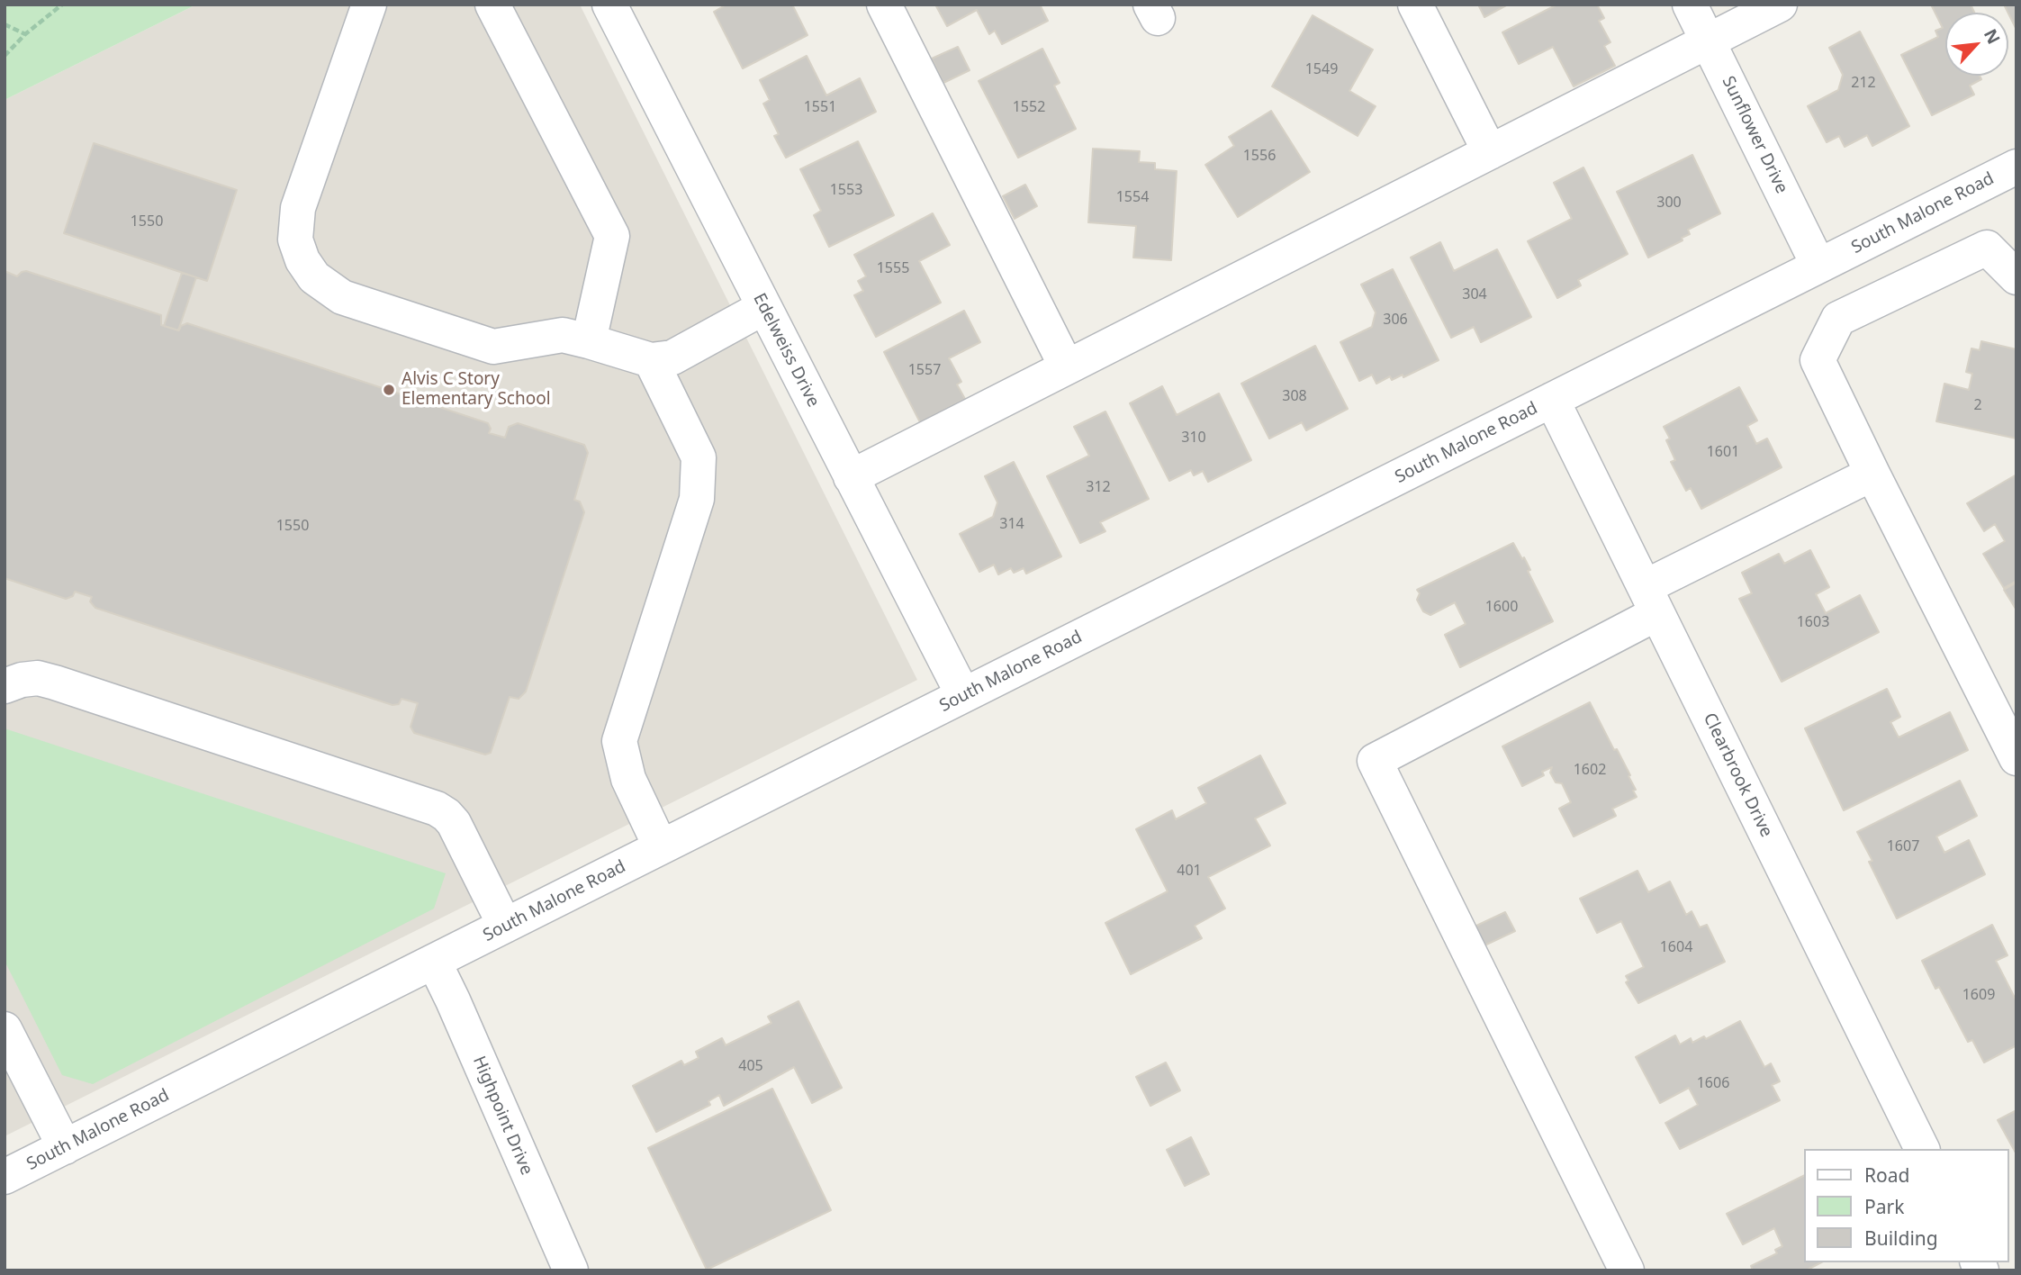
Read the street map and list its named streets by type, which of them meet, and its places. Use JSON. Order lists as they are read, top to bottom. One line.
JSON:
{"streets":{"street":["Sunflower Drive","South Malone Road","Edelweiss Drive","Clearbrook Drive","Highpoint Drive"]},"crossings":[["Sunflower Drive","South Malone Road"],["South Malone Road","Edelweiss Drive"],["South Malone Road","Clearbrook Drive"],["South Malone Road","Highpoint Drive"]],"places":["Alvis C Story Elementary School"],"house_numbers":["1549","212","1551","1552","1556","1553","1554","300","1550","1555","304","306","1557","308","2","310","1601","312","314","1550","1600","1603","1602","1607","401","1604","1609","405","1606"],"legend":["Road","Park","Building"],"north":"top right"}
